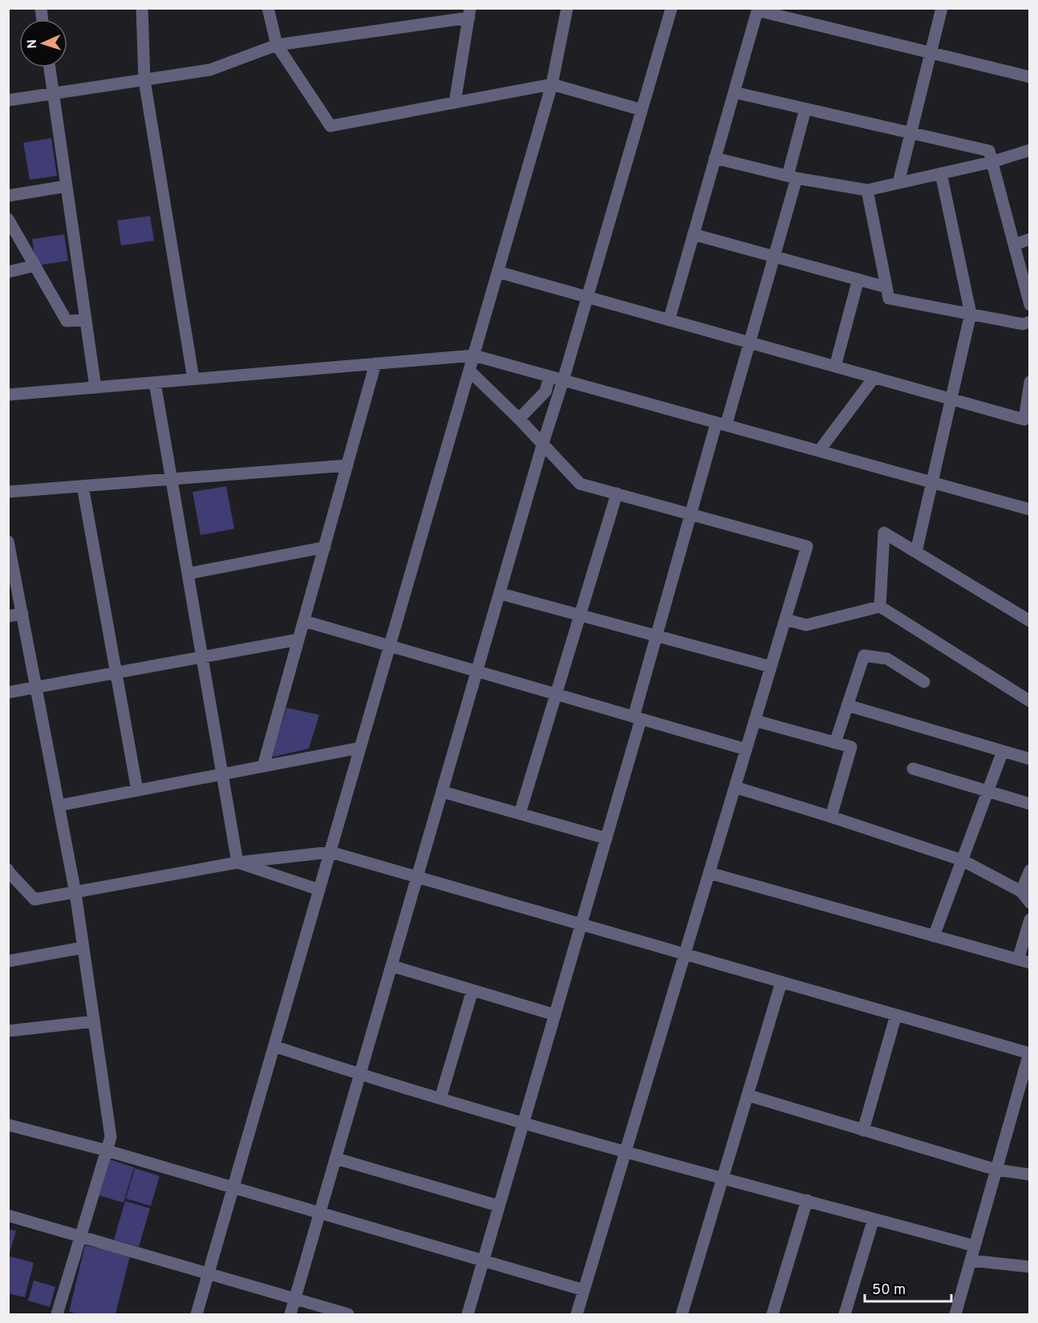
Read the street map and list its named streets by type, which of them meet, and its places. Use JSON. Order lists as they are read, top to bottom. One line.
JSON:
{"scale_bar":"50 m","north":"left"}
